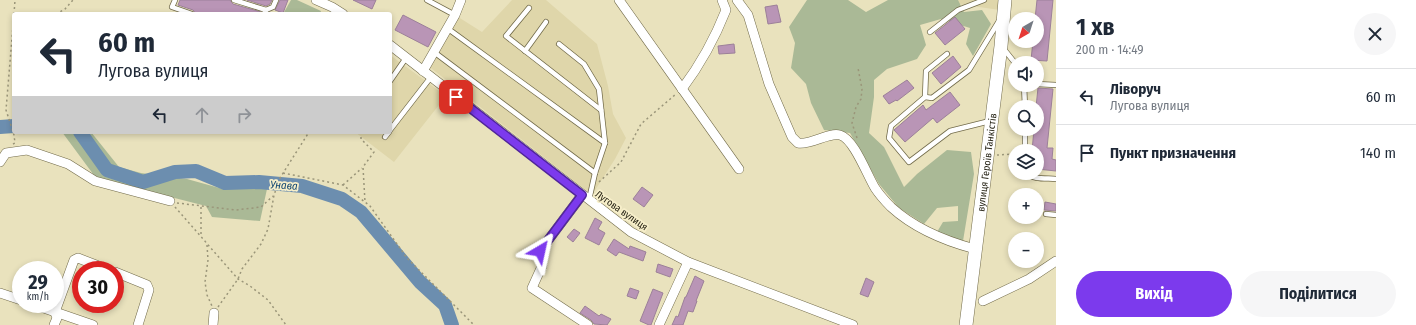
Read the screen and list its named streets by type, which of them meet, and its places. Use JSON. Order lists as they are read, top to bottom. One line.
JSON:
{"streets":{"main road":["вулиця Героїв Танкістів"],"street":["Лугова вулиця"]},"water":["Унава"],"north":"bottom left","page":{"heading":["1 хв","200 m · 14:49"],"map_buttons":["+","−"],"turn":["60 m","Лугова вулиця"],"list":[{"name":"Ліворуч","note":"Лугова вулиця","value":"60 m"},{"name":"Пункт призначення","value":"140 m"}],"speed":"29 km/h","limit":"30","buttons":["Вихід","Поділитися"]}}
